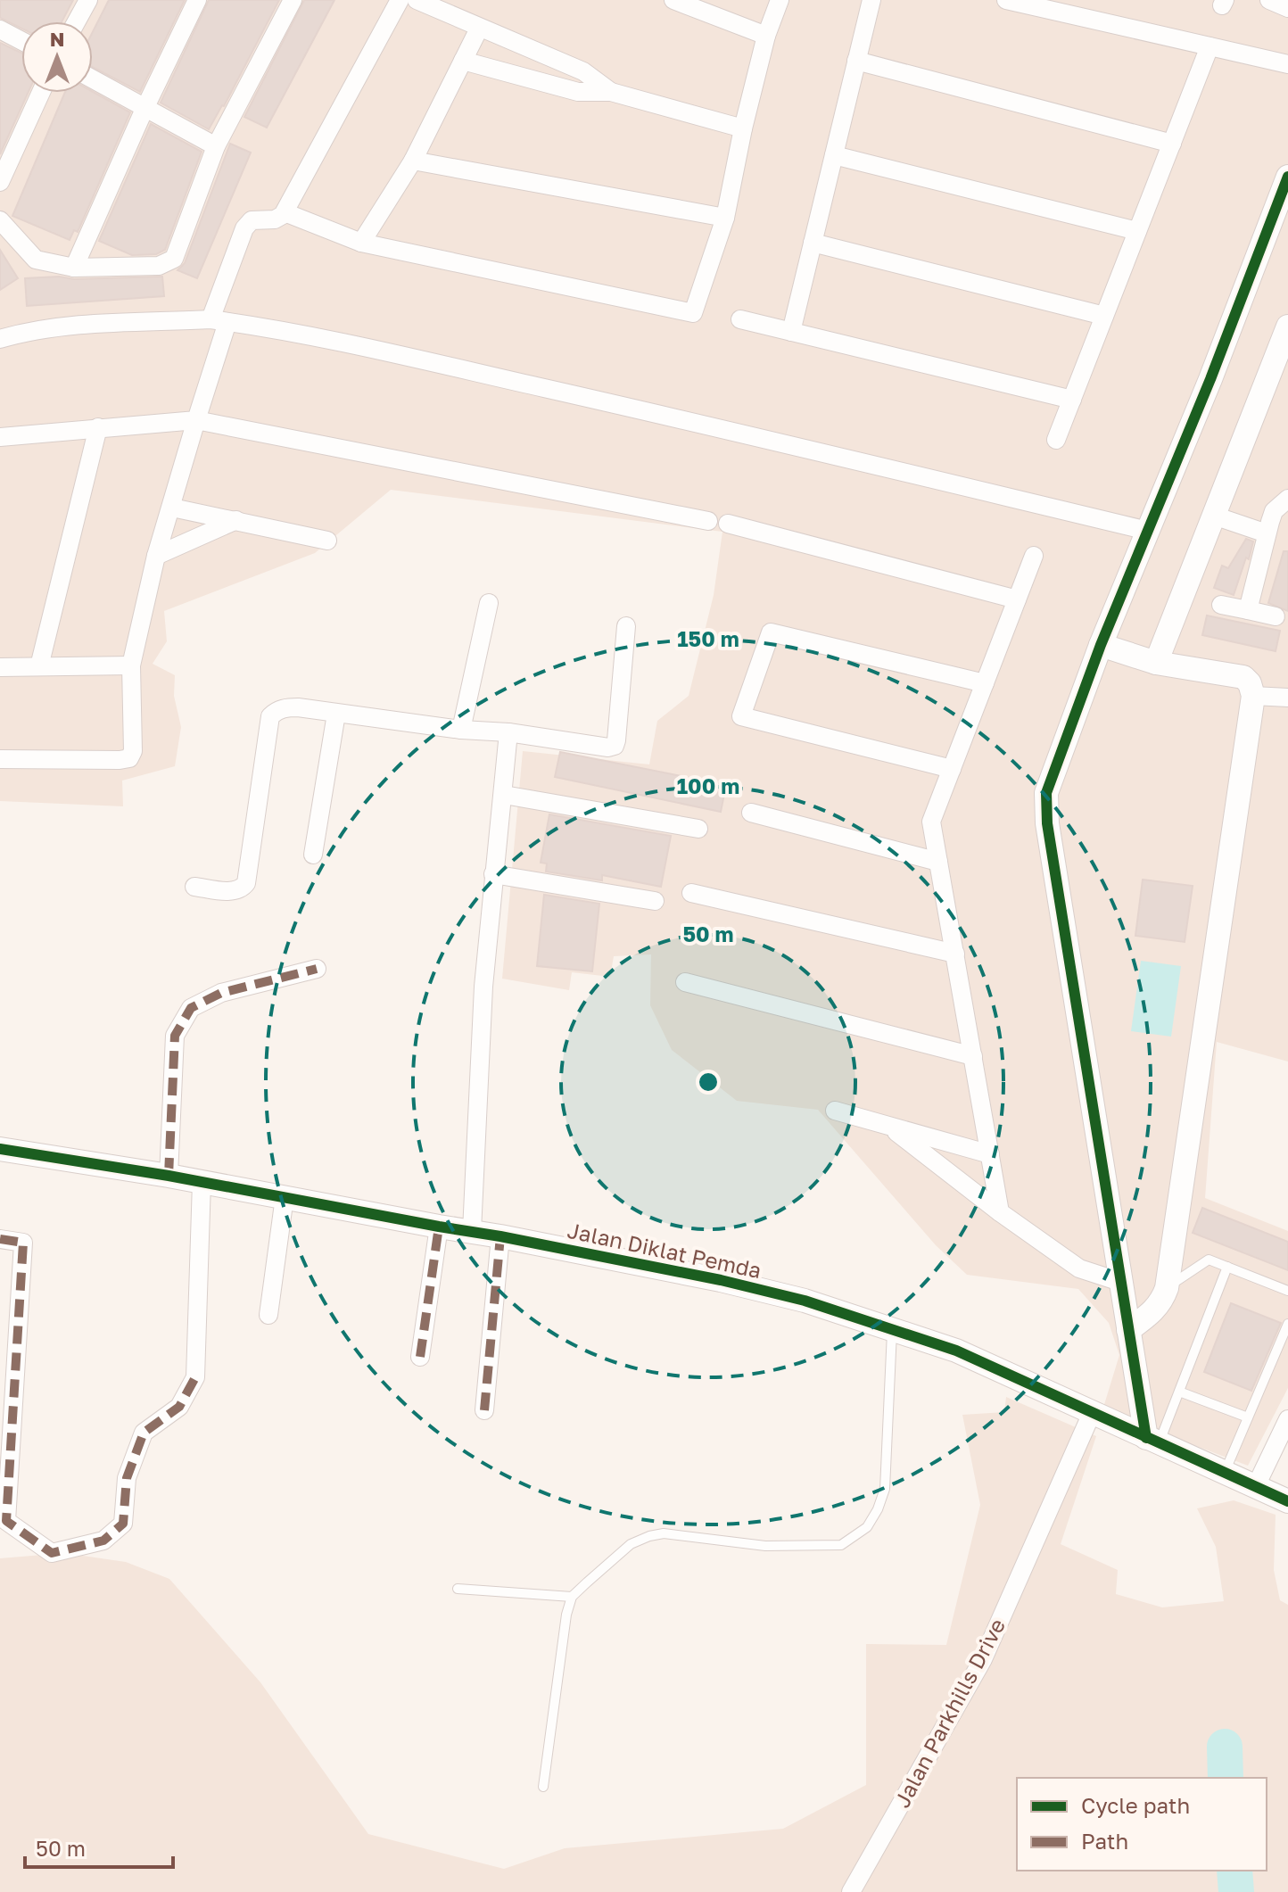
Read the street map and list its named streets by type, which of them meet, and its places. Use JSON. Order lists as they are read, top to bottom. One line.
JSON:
{"streets":{"street":["Jalan Diklat Pemda","Jalan Parkhills Drive"]},"crossings":[["Jalan Diklat Pemda","Jalan Parkhills Drive"]],"legend":["Cycle path","Path"],"scale_bar":"50 m","north":"top","rings":["150 m","100 m","50 m"]}
